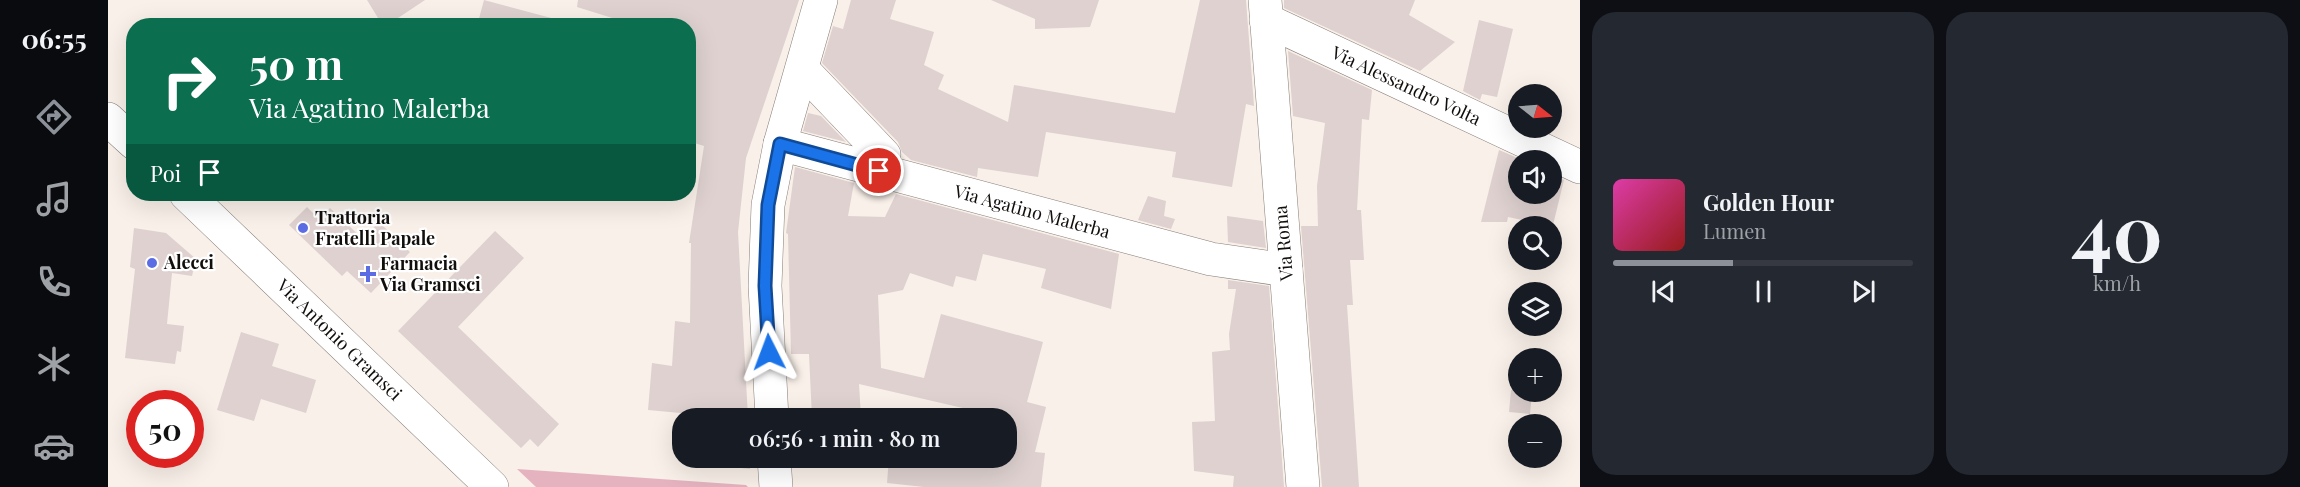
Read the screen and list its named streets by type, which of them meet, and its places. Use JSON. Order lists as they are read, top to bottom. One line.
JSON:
{"streets":{"main road":["Via Alessandro Volta","Via Agatino Malerba","Via Roma","Via Antonio Gramsci"]},"crossings":[["Via Alessandro Volta","Via Roma"],["Via Agatino Malerba","Via Roma"]],"places":{"other":["Trattoria Fratelli Papale","Alecci"],"health":["Farmacia Via Gramsci"]},"north":"right","page":{"tabs":"06:55","tile":["40","km/h"],"turn":["50 m","Via Agatino Malerba"],"map_buttons":["+","−"],"then":"Poi","song":["Golden Hour","Lumen"],"limit":"50","trip":"06:56 · 1 min · 80 m"}}
